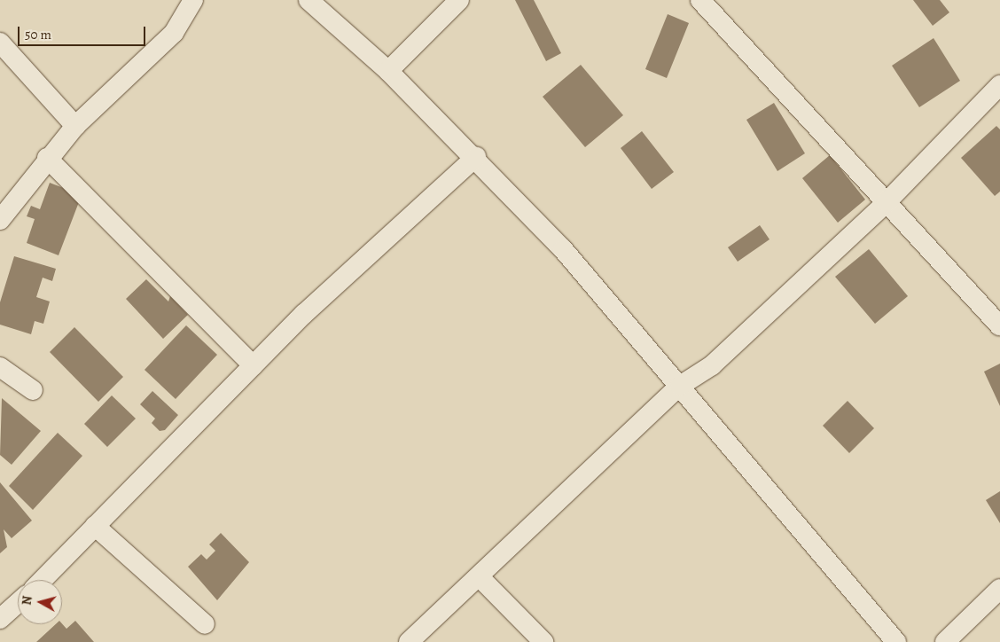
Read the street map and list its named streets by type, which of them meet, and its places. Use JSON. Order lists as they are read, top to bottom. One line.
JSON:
{"scale_bar":"50 m","north":"left"}
